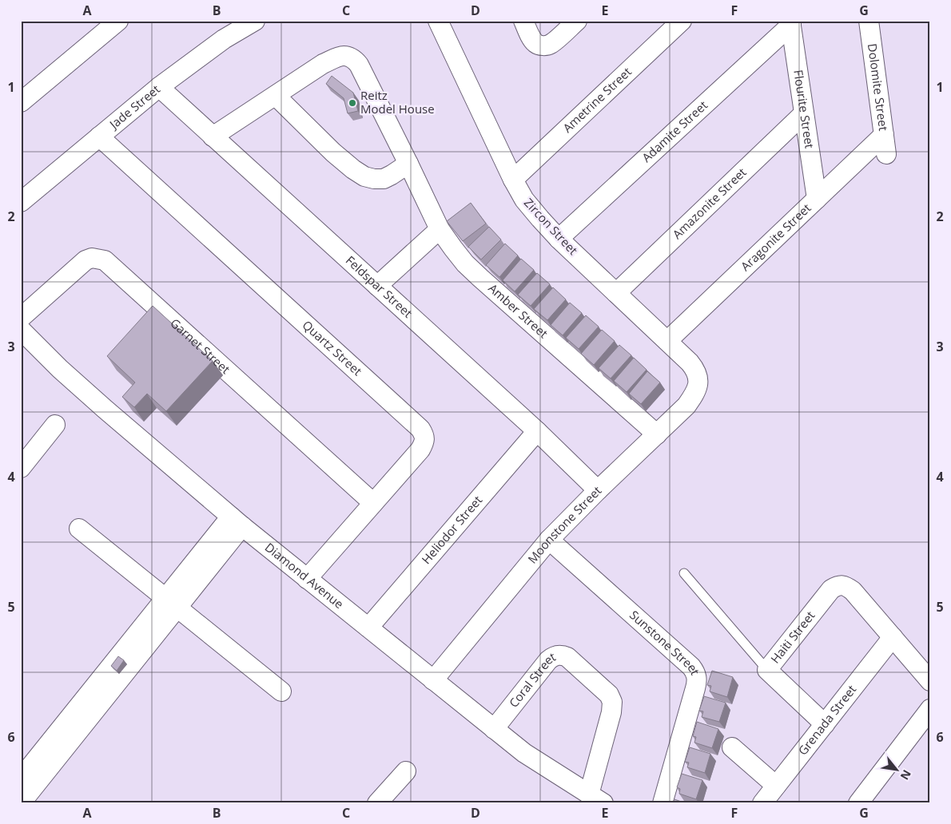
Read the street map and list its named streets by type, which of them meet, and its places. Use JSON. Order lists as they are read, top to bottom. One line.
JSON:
{"streets":{"street":["Dolomite Street","Ametrine Street","Jade Street","Flourite Street","Adamite Street","Amazonite Street","Zircon Street","Aragonite Street","Feldspar Street","Amber Street","Garnet Street","Quartz Street","Moonstone Street","Heliodor Street","Diamond Avenue","Haiti Street","Sunstone Street","Coral Street","Grenada Street"]},"crossings":[["Dolomite Street","Aragonite Street"],["Ametrine Street","Zircon Street"],["Jade Street","Feldspar Street"],["Jade Street","Quartz Street"],["Flourite Street","Adamite Street"],["Flourite Street","Amazonite Street"],["Flourite Street","Aragonite Street"],["Adamite Street","Zircon Street"],["Amazonite Street","Zircon Street"],["Zircon Street","Aragonite Street"],["Zircon Street","Moonstone Street"],["Feldspar Street","Amber Street"],["Feldspar Street","Moonstone Street"],["Feldspar Street","Heliodor Street"],["Amber Street","Moonstone Street"],["Garnet Street","Quartz Street"],["Quartz Street","Diamond Avenue"],["Moonstone Street","Diamond Avenue"],["Moonstone Street","Sunstone Street"],["Heliodor Street","Diamond Avenue"],["Diamond Avenue","Coral Street"],["Haiti Street","Grenada Street"]],"places":["Reitz Model House"],"north":"bottom right","grid":{"columns":["A","B","C","D","E","F","G"],"rows":["1","2","3","4","5","6"]}}
